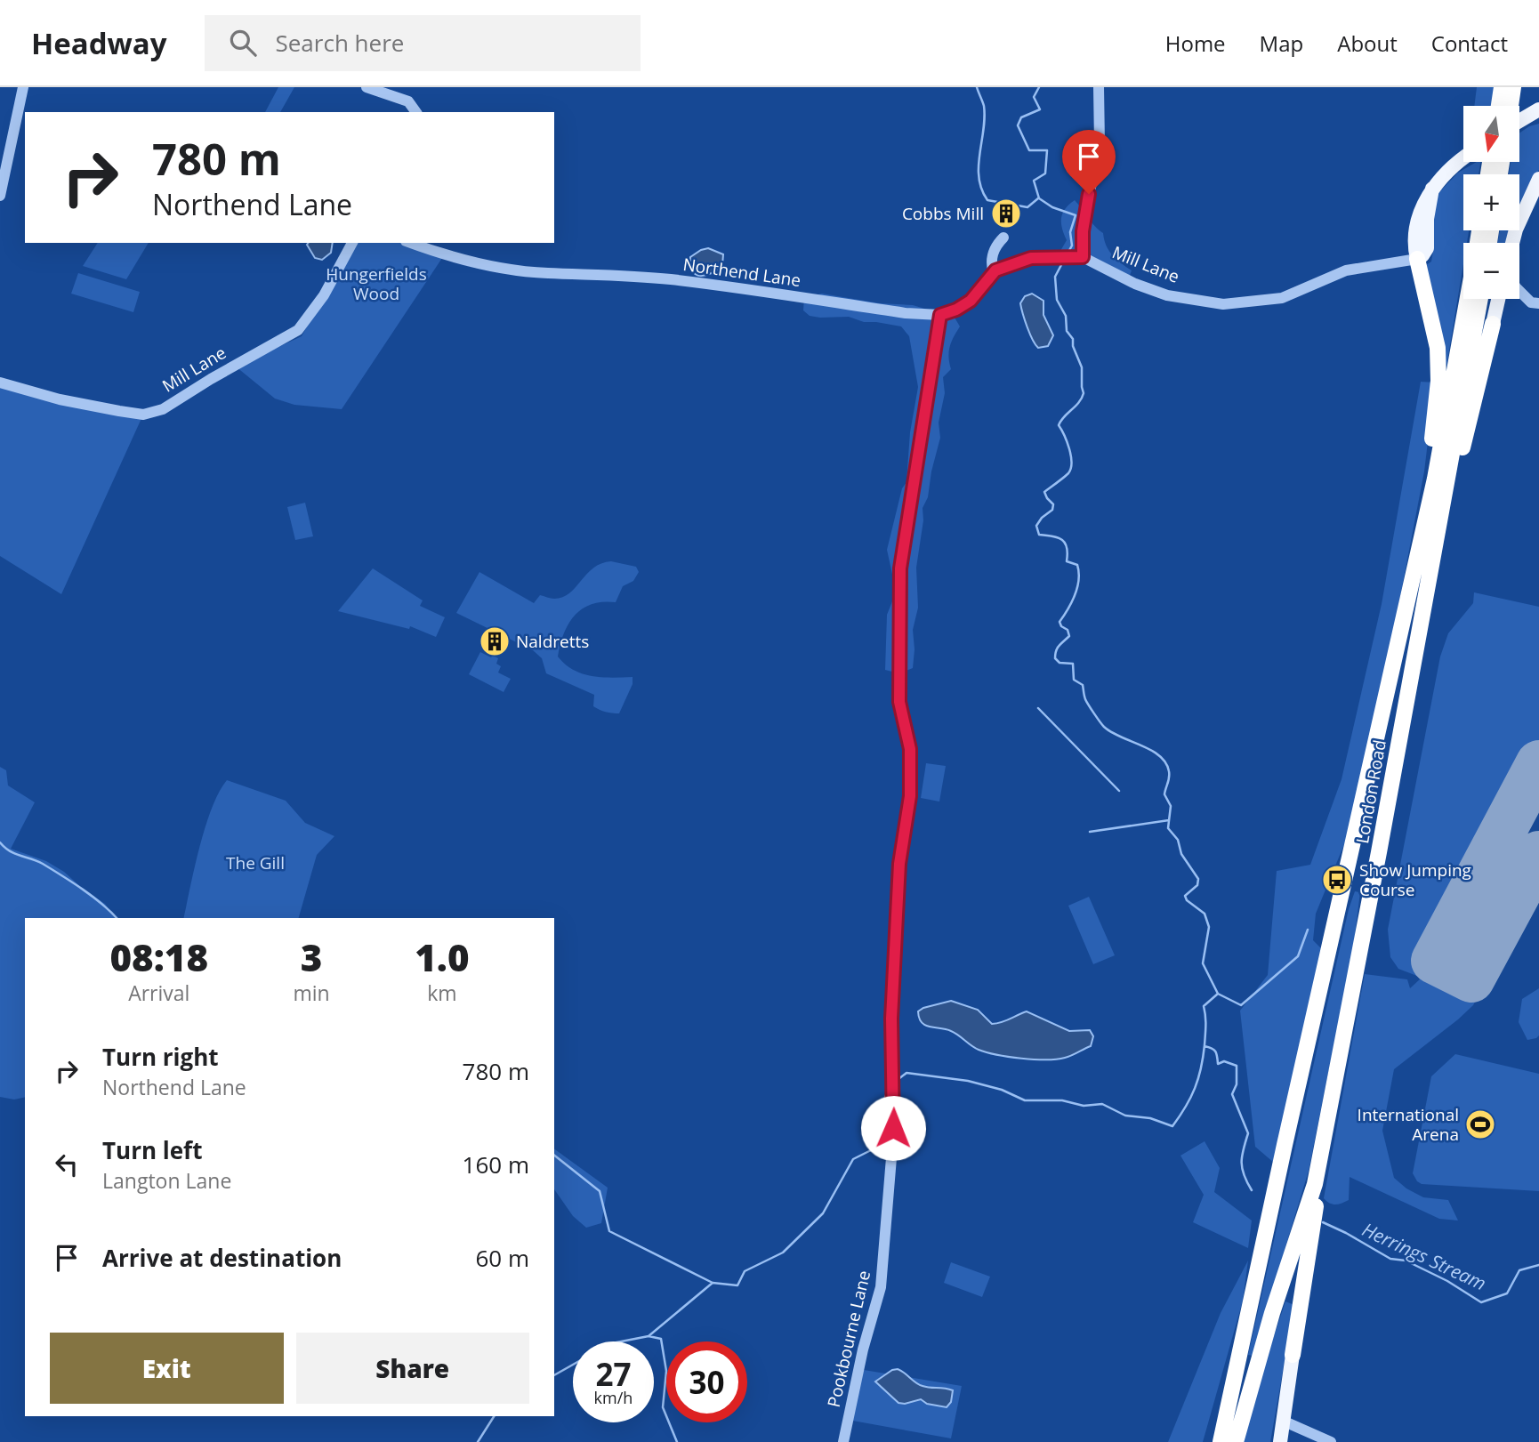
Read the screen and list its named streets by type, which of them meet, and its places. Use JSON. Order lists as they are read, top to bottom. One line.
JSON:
{"streets":{"highway":["London Road"],"street":["Mill Lane","Northend Lane","Pookbourne Lane"]},"crossings":[["Mill Lane","Northend Lane"],["Northend Lane","Pookbourne Lane"]],"water":["Herrings Stream"],"parks":["Hungerfields Wood","The Gill"],"places":{"building":["Cobbs Mill","Naldretts"],"bus stop":["Show Jumping Course"],"sports":["International Arena"]},"north":"bottom","page":{"header":"Headway","search":"Search here","nav":["Home","Map","About","Contact"],"map_buttons":["+","−"],"turn":["780 m","Northend Lane"],"eta":["08:18","Arrival","3","min","1.0","km"],"list":[{"name":"Turn right","note":"Northend Lane","value":"780 m"},{"name":"Turn left","note":"Langton Lane","value":"160 m"},{"name":"Arrive at destination","value":"60 m"}],"buttons":["Exit","Share"],"speed":"27 km/h","limit":"30"}}
